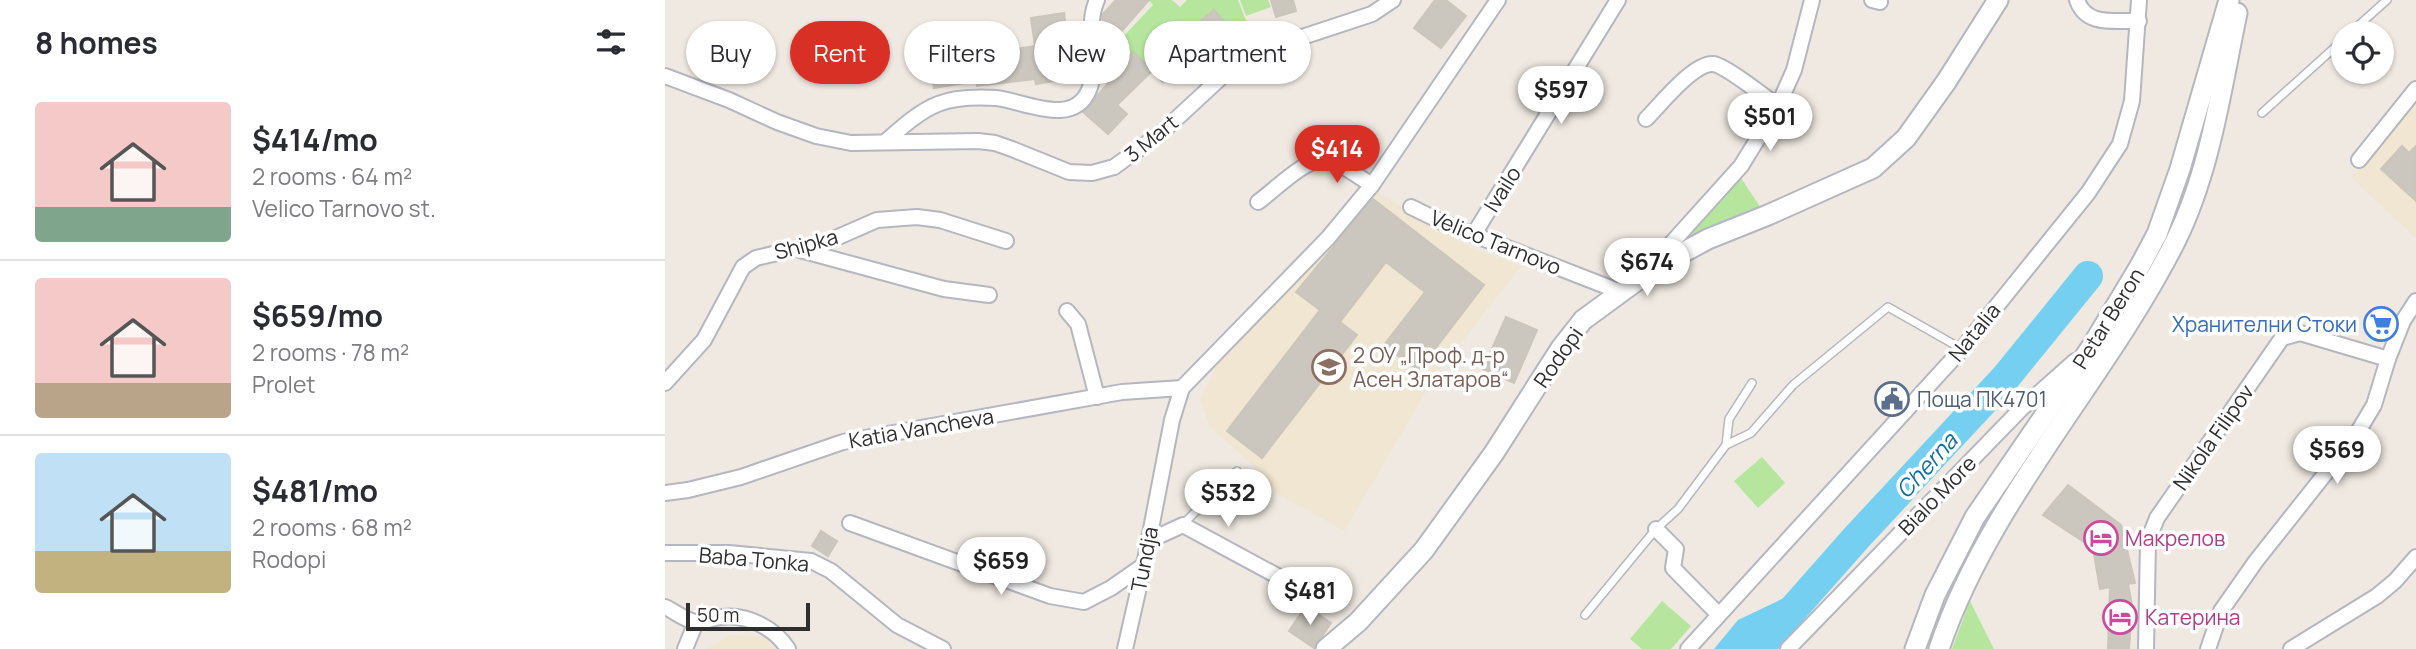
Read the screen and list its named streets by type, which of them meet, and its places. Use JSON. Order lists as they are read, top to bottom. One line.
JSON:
{"streets":{"main road":["Petar Beron","Rodopi"],"street":["3 Mart","Ivailo","Velico Tarnovo","Shipka","Natalia","Katia Vancheva","Nikola Filipov","Bialo More","Baba Tonka","Tundja"]},"crossings":[["Ivailo","Velico Tarnovo"],["Velico Tarnovo","Rodopi"],["Petar Beron","Bialo More"],["Katia Vancheva","Tundja"]],"water":["Cherna"],"places":{"supermarket":["Хранителни Стоки"],"school or university":["2 ОУ „Проф. д-р Асен Златаров“"],"public building":["Поща ПК4701"],"hotel":["Макрелов","Катерина"]},"scale_bar":"50 m","page":{"heading":"8 homes","chip":["Buy","Rent","Filters","New","Apartment"],"price":["$597","$501","$414","$674","$569","$532","$659","$481"],"list":[{"name":"$414/mo","note":"2 rooms · 64 m² · Velico Tarnovo st."},{"name":"$659/mo","note":"2 rooms · 78 m² · Prolet"},{"name":"$481/mo","note":"2 rooms · 68 m² · Rodopi"}],"scale":"50 m"}}
